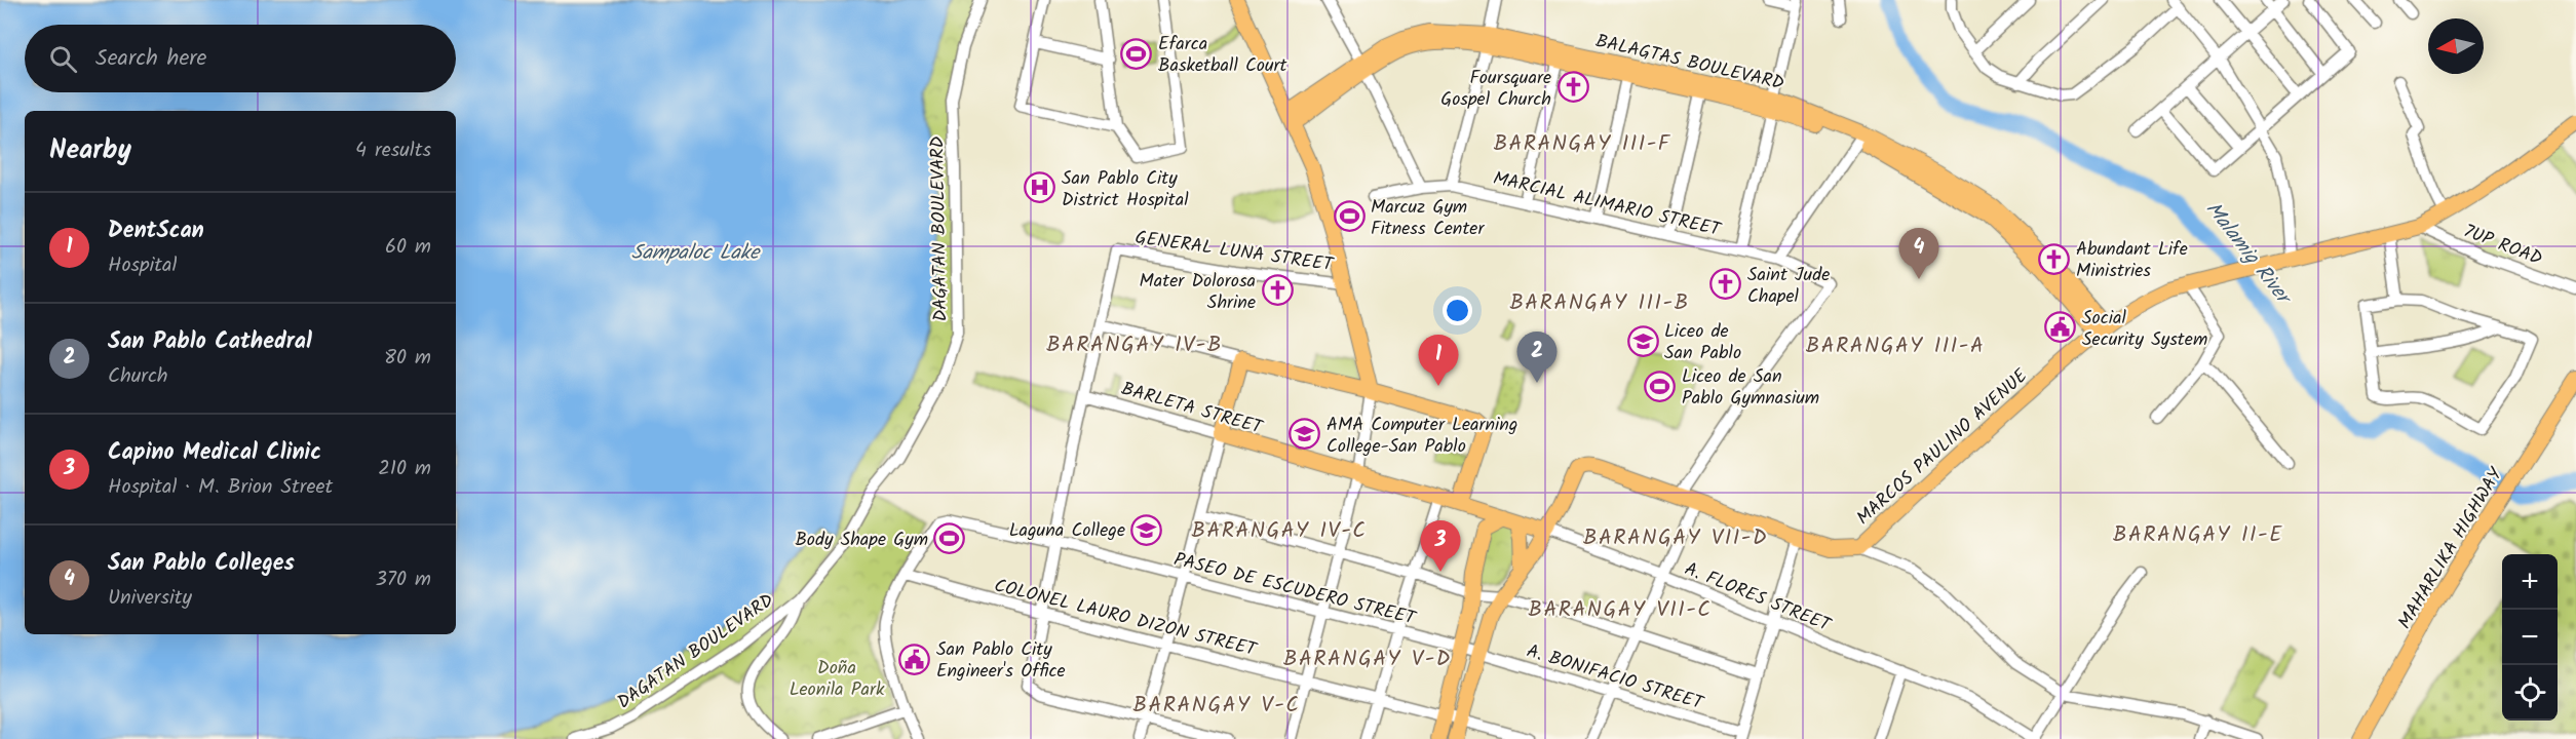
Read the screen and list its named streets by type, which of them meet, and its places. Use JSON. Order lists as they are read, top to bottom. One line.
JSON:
{"streets":{"main road":["BALAGTAS BOULEVARD","BARLETA STREET","MARCOS PAULINO AVENUE","MAHARLIKA HIGHWAY"],"street":["MARCIAL ALIMARIO STREET","DAGATAN BOULEVARD","7UP ROAD","GENERAL LUNA STREET","PASEO DE ESCUDERO STREET","A. FLORES STREET","COLONEL LAURO DIZON STREET","A. BONIFACIO STREET"]},"crossings":[["BALAGTAS BOULEVARD","MARCOS PAULINO AVENUE"],["MARCIAL ALIMARIO STREET","MARCOS PAULINO AVENUE"],["7UP ROAD","MARCOS PAULINO AVENUE"],["BARLETA STREET","MARCOS PAULINO AVENUE"],["BARLETA STREET","A. FLORES STREET"],["MARCOS PAULINO AVENUE","A. FLORES STREET"],["PASEO DE ESCUDERO STREET","COLONEL LAURO DIZON STREET"],["PASEO DE ESCUDERO STREET","A. BONIFACIO STREET"]],"districts":["BARANGAY III-F","BARANGAY III-B","BARANGAY IV-B","BARANGAY III-A","BARANGAY IV-C","BARANGAY II-E","BARANGAY VII-D","BARANGAY VII-C","BARANGAY V-D","BARANGAY V-C"],"water":["Sampaloc Lake","Malamig River"],"parks":["Doña Leonila Park"],"places":{"sports":["Efarca Basketball Court","Marcuz Gym Fitness Center","Liceo de San Pablo Gymnasium","Body Shape Gym"],"church":["Foursquare Gospel Church","Abundant Life Ministries","Saint Jude Chapel","Mater Dolorosa Shrine"],"hospital":["San Pablo City District Hospital"],"public building":["Social Security System","San Pablo City Engineer's Office"],"school or university":["Liceo de San Pablo","AMA Computer Learning College-San Pablo","Laguna College"]},"north":"left","page":{"search":"Search here","heading":["Nearby","4 results"],"list":[{"mark":"1","name":"DentScan","note":"Hospital","value":"60 m"},{"mark":"2","name":"San Pablo Cathedral","note":"Church","value":"80 m"},{"mark":"3","name":"Capino Medical Clinic","note":"Hospital · M. Brion Street","value":"210 m"},{"mark":"4","name":"San Pablo Colleges","note":"University","value":"370 m"}],"pins":["4","2","1","3"],"map_buttons":["+","−"]}}
